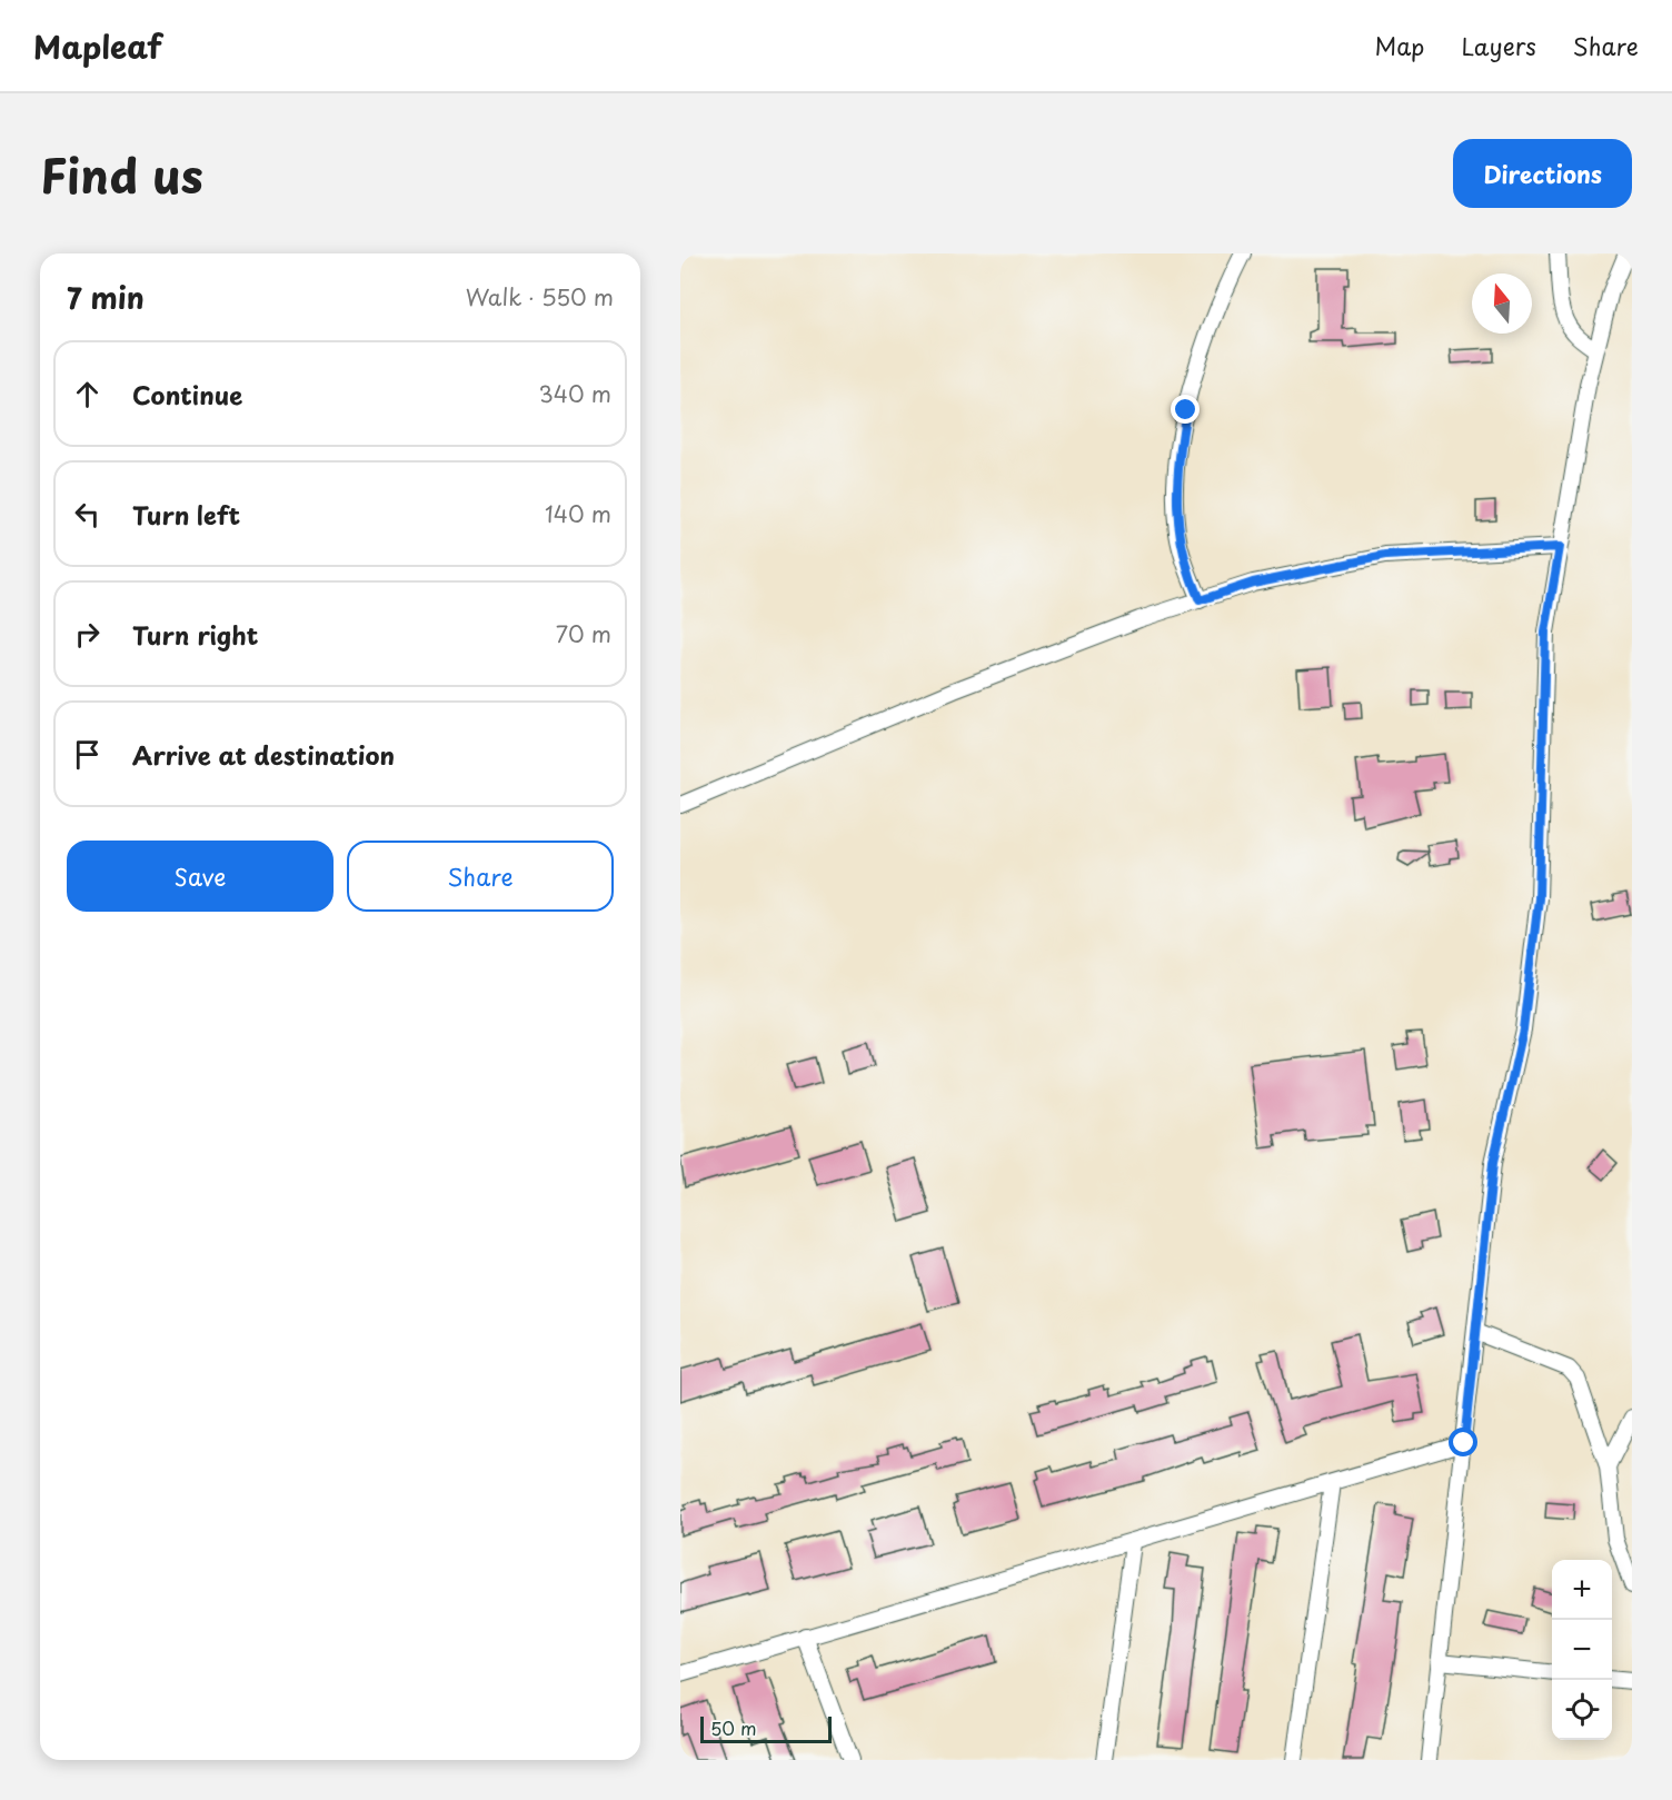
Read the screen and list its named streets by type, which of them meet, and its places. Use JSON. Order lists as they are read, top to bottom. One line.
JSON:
{"scale_bar":"50 m","north":"top","page":{"header":"Mapleaf","nav":["Map","Layers","Share"],"title":"Find us","buttons":["Directions",["Save","Share"]],"heading":["7 min","Walk · 550 m"],"list":[["Continue","340 m"],["Turn left","140 m"],["Turn right","70 m"],"Arrive at destination"],"map_buttons":["+","−"],"scale":"50 m"}}
